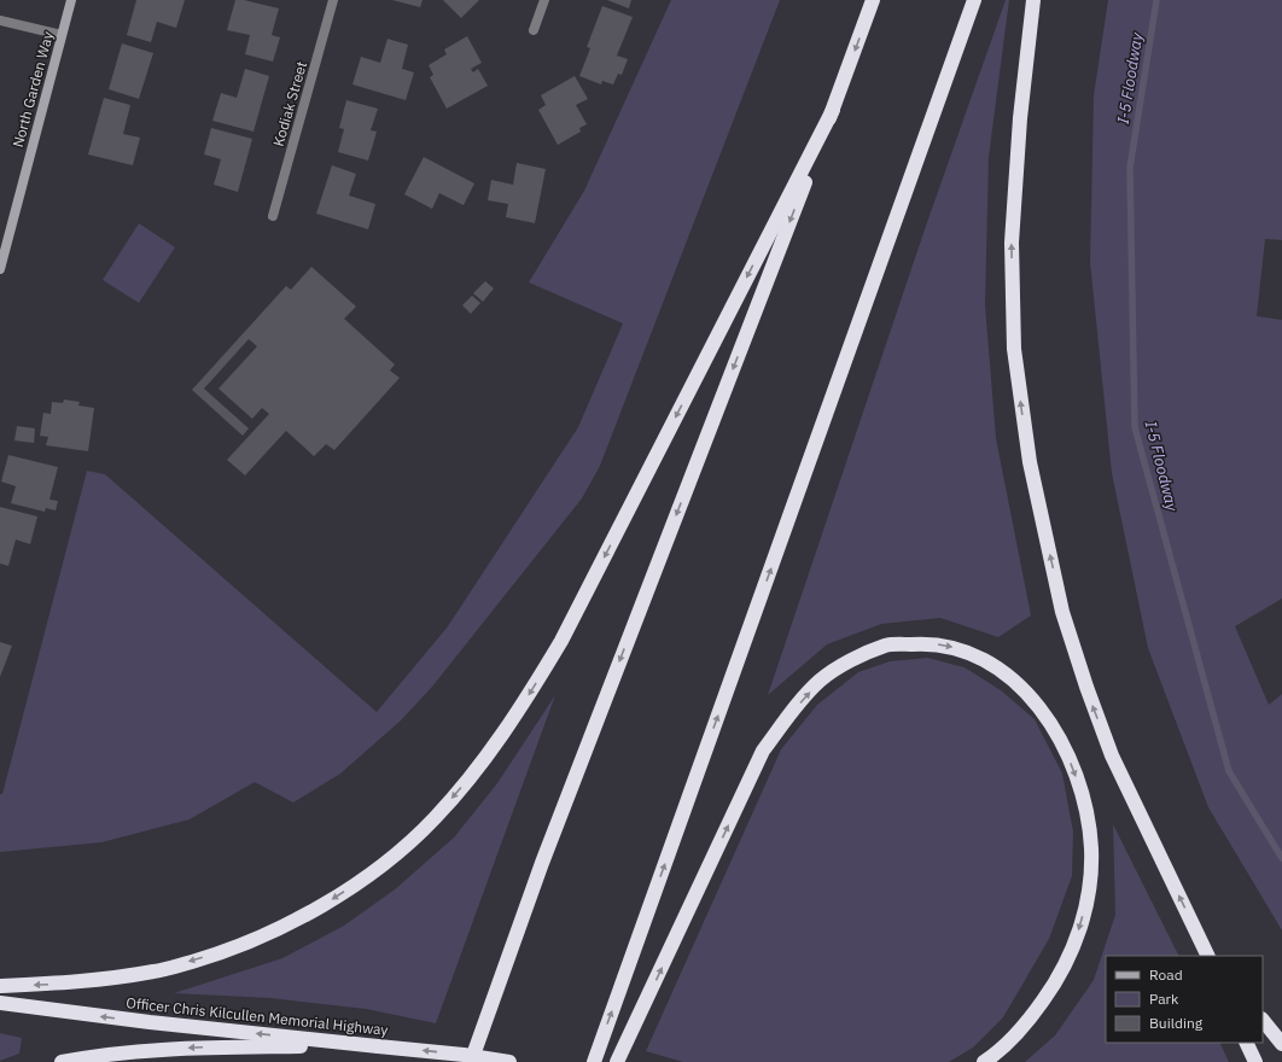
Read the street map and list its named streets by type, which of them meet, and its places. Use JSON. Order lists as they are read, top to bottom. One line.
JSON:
{"streets":{"highway":["Officer Chris Kilcullen Memorial Highway"],"street":["North Garden Way","Kodiak Street"]},"water":["I-5 Floodway"],"legend":["Road","Park","Building"]}
